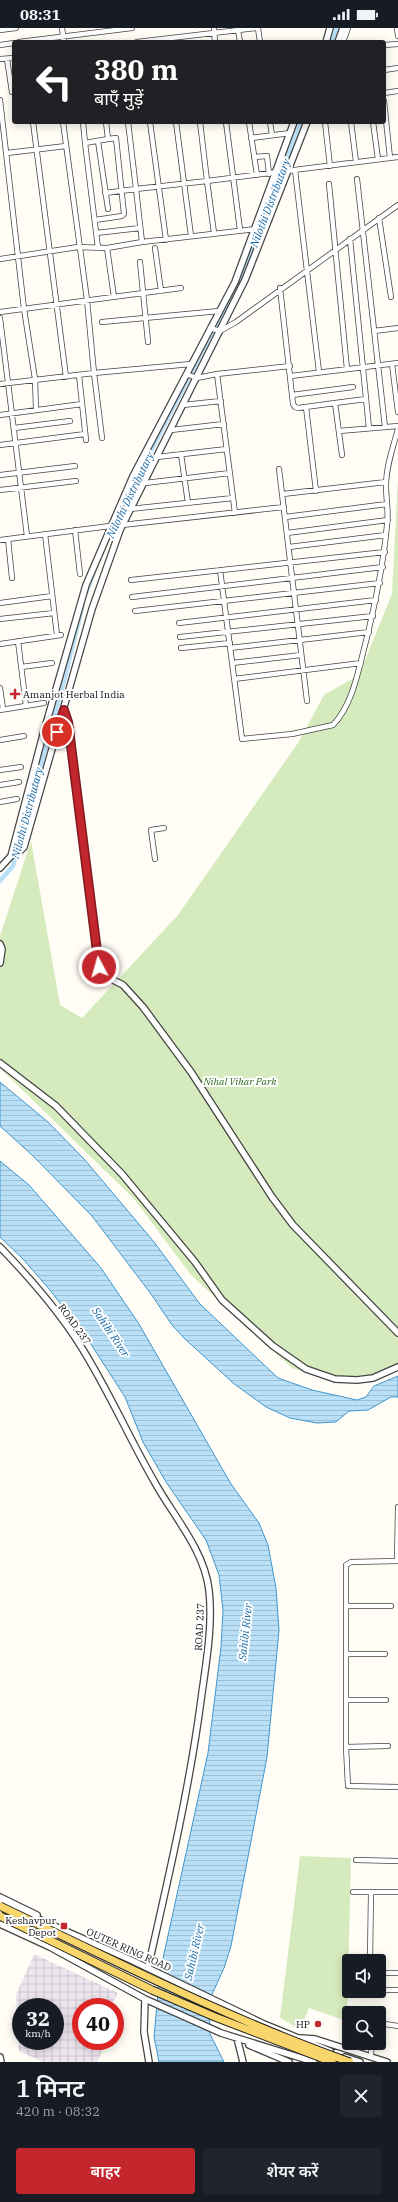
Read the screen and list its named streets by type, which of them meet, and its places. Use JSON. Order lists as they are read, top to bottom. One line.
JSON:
{"streets":{"main road":["OUTER RING ROAD"],"street":["ROAD 237"]},"crossings":[["ROAD 237","OUTER RING ROAD"]],"water":["Nilothi Distributary","Sahibi River"],"parks":["Nihal Vihar Park"],"places":{"health":["Amanjot Herbal India"],"transit":["Keshavpur Depot"],"other":["HP"]},"page":{"status":"08:31","turn":["380 m","बाएँ मुड़ें"],"speed":"32 km/h","limit":"40","heading":["1 मिनट","420 m · 08:32"],"buttons":["बाहर","शेयर करें"]}}
